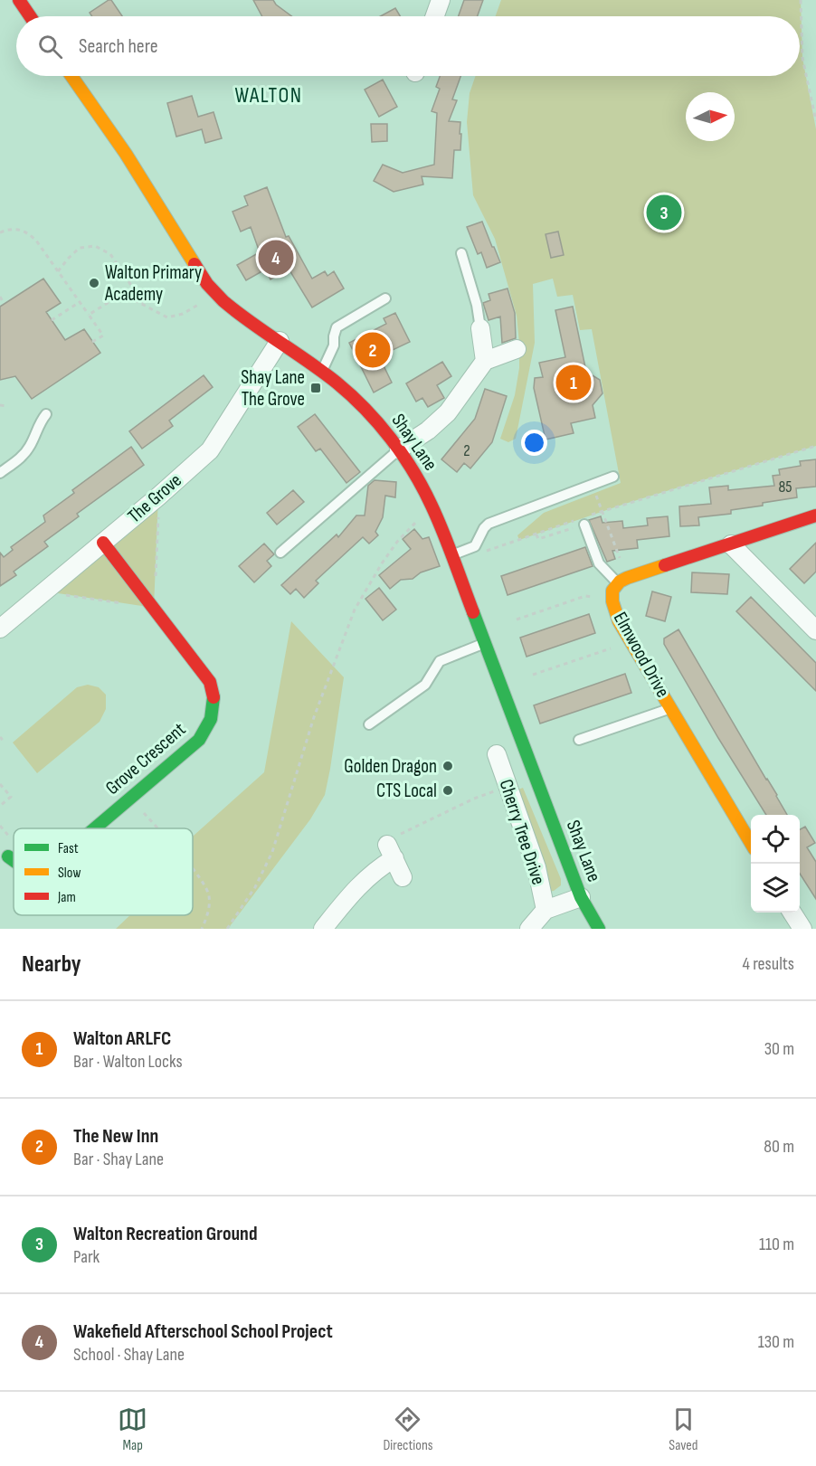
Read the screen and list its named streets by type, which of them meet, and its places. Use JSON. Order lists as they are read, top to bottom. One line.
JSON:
{"streets":{"main road":["Shay Lane","Elmwood Drive","Grove Crescent"],"street":["The Grove","Cherry Tree Drive"]},"crossings":[["Shay Lane","The Grove"],["The Grove","Grove Crescent"]],"districts":["WALTON"],"places":{"other":["Walton Primary Academy","Golden Dragon","CTS Local"],"transit":["Shay Lane The Grove"]},"house_numbers":["2","85"],"legend":["Fast","Slow","Jam"],"north":"right","page":{"search":"Search here","pins":["3","4","2","1"],"heading":["Nearby","4 results"],"list":[{"mark":"1","name":"Walton ARLFC","note":"Bar · Walton Locks","value":"30 m"},{"mark":"2","name":"The New Inn","note":"Bar · Shay Lane","value":"80 m"},{"mark":"3","name":"Walton Recreation Ground","note":"Park","value":"110 m"},{"mark":"4","name":"Wakefield Afterschool School Project","note":"School · Shay Lane","value":"130 m"}],"nav":["Map","Directions","Saved"]}}
